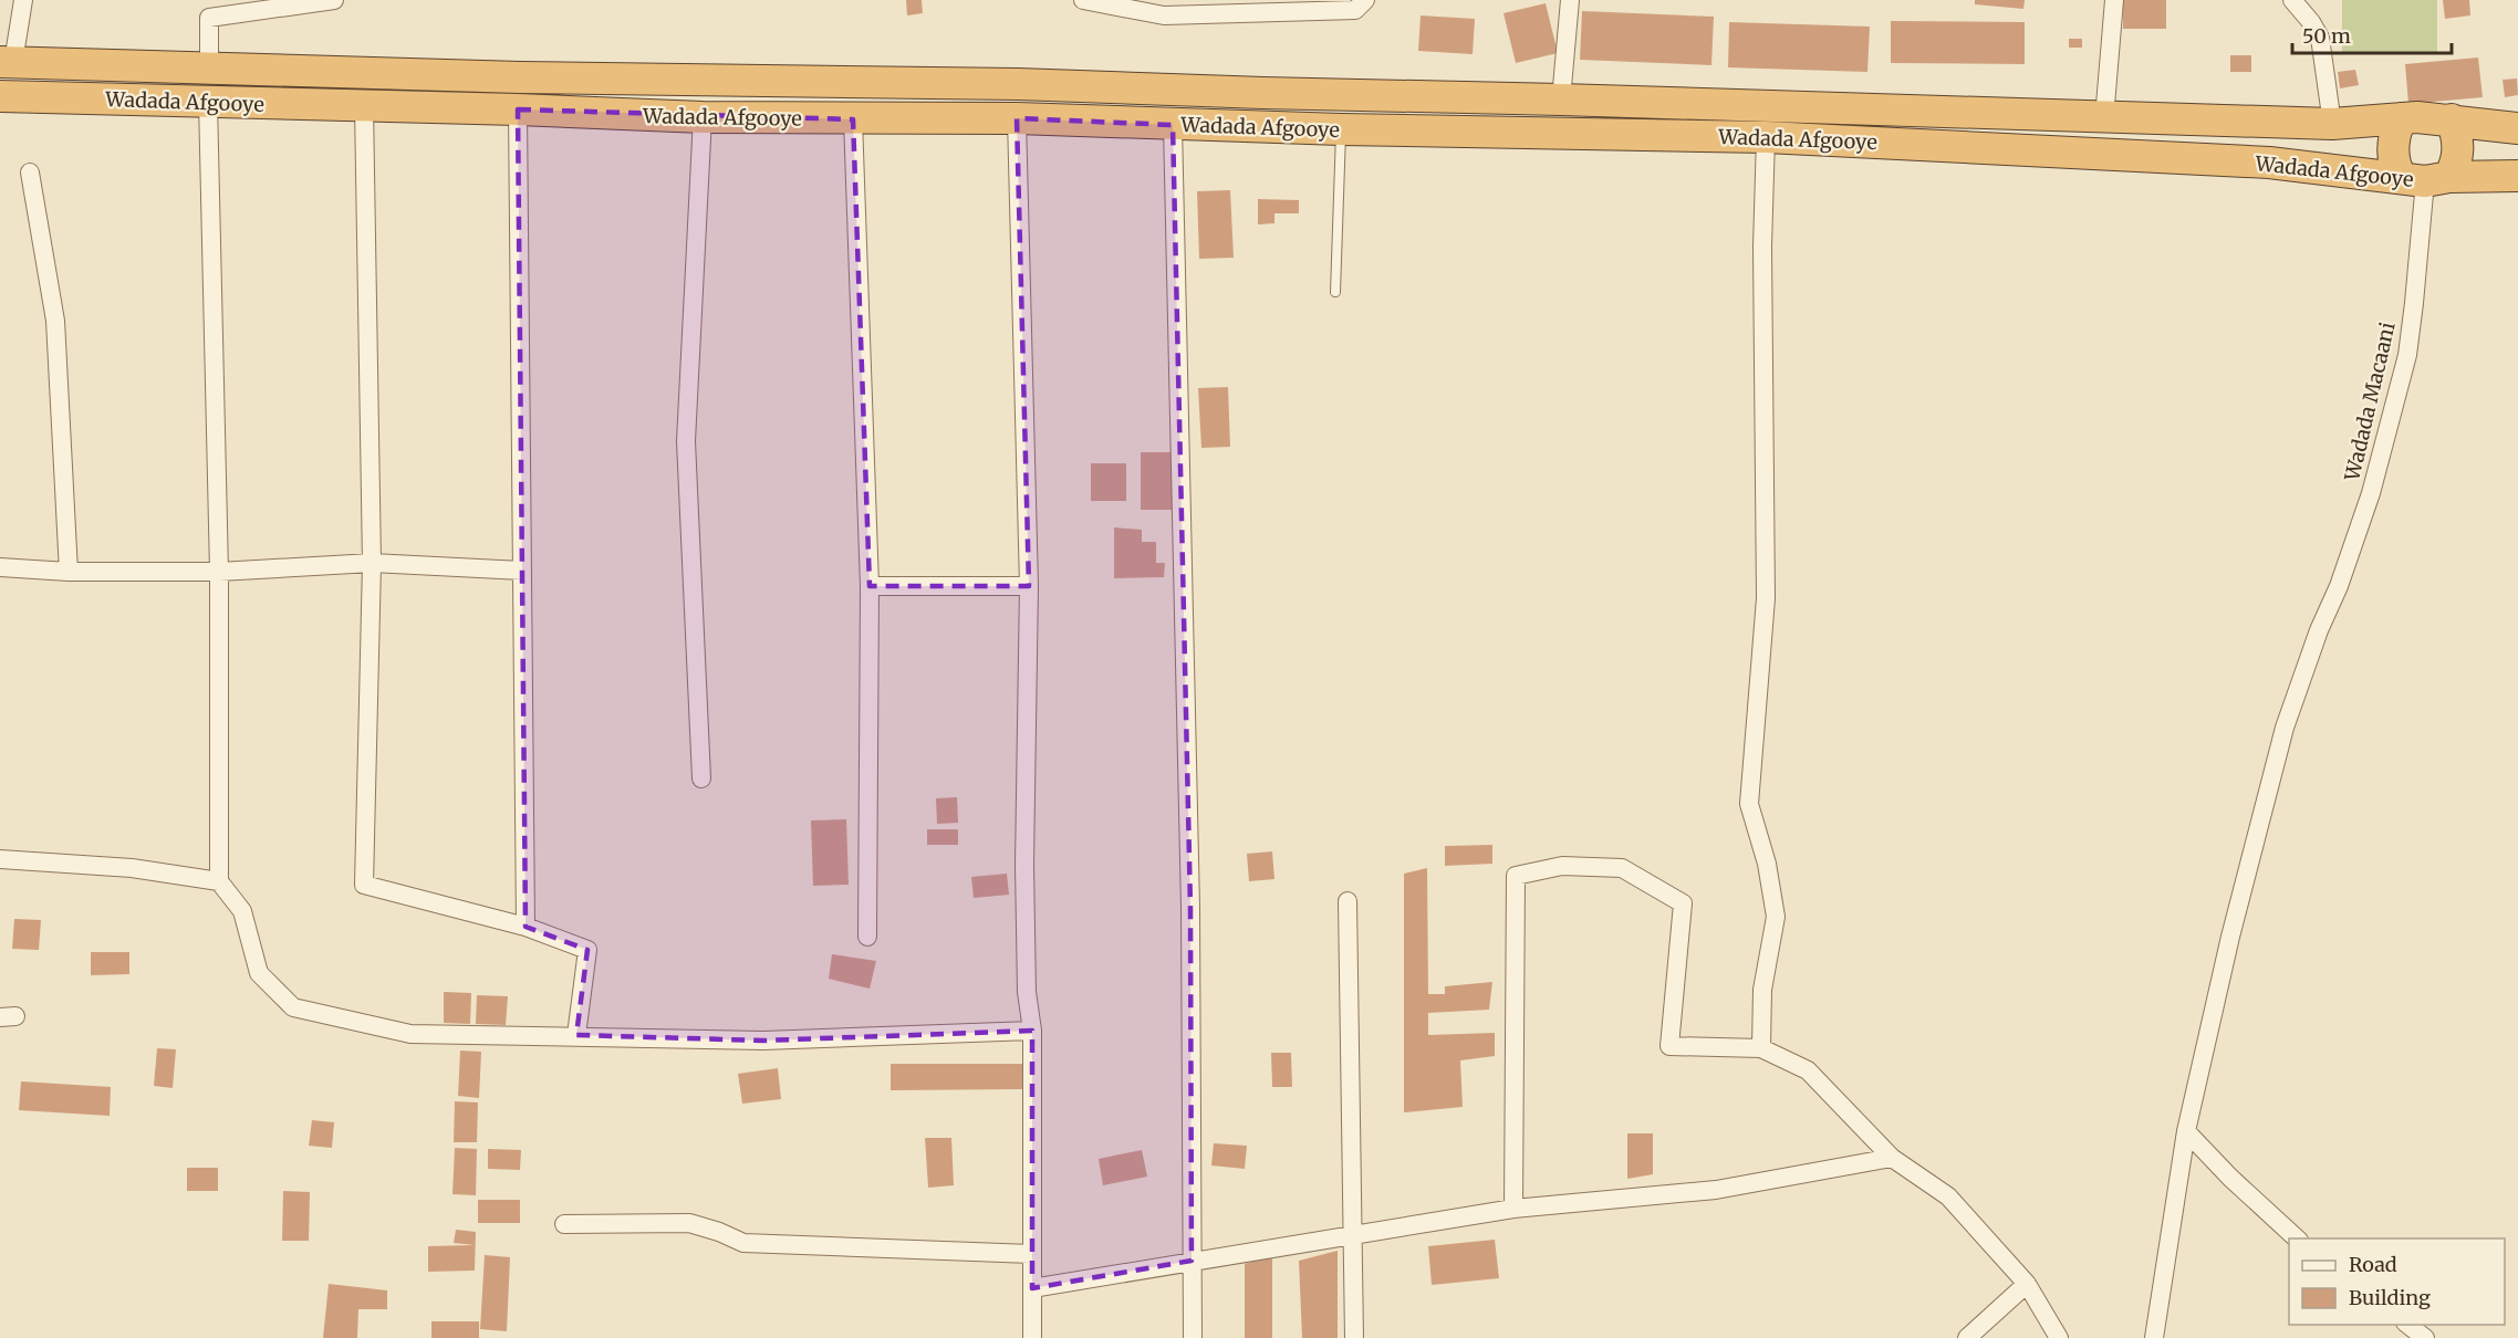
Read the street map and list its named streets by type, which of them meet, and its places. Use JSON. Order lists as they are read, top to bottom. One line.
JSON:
{"streets":{"highway":["Wadada Afgooye"],"street":["Wadada Macaani"]},"crossings":[["Wadada Afgooye","Wadada Macaani"]],"legend":["Road","Building"],"scale_bar":"50 m"}
